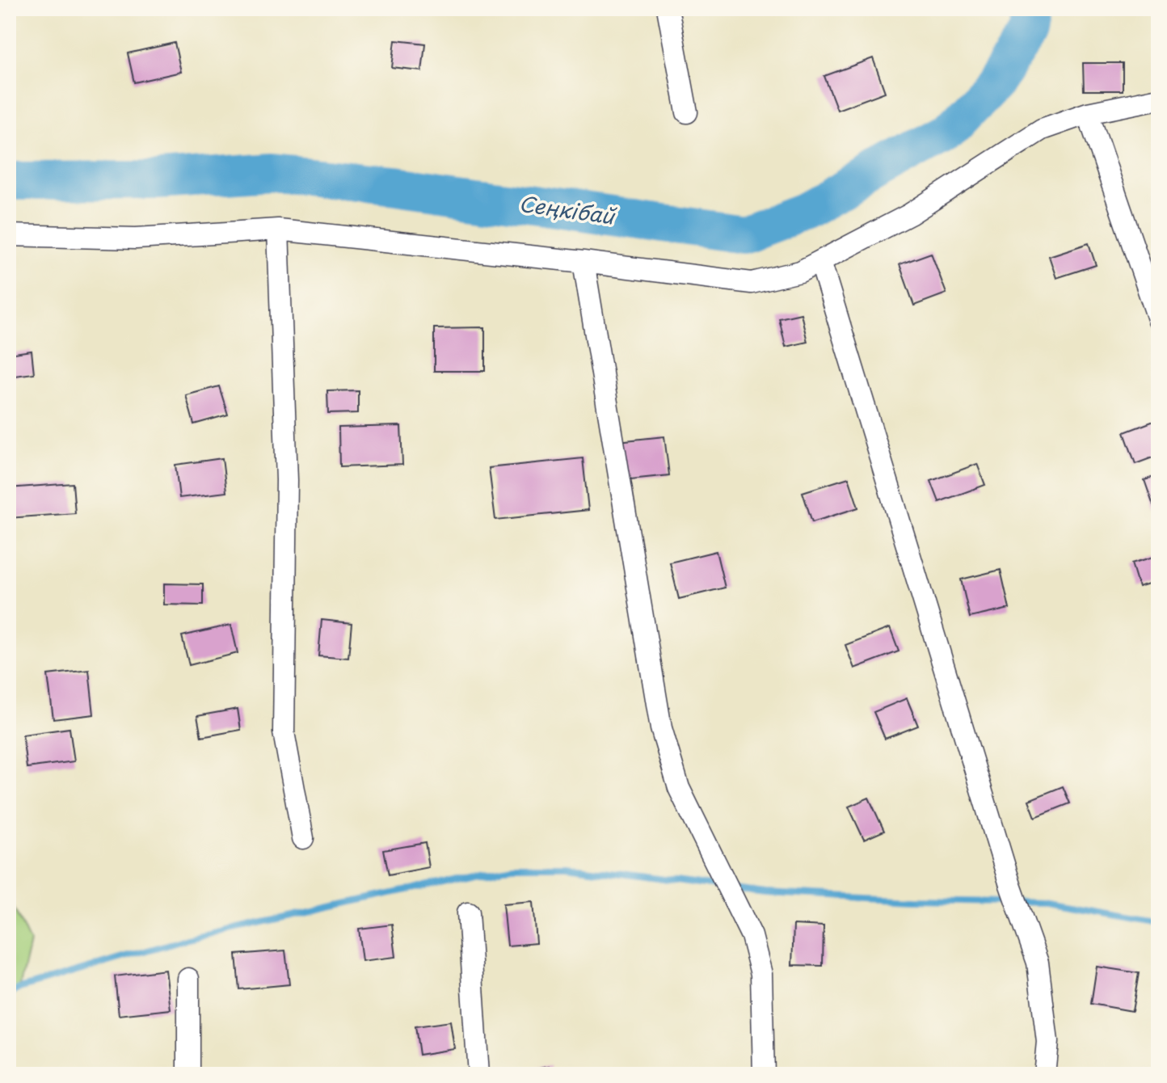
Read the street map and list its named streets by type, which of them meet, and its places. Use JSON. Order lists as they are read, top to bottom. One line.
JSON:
{"water":["Сеңкібай"]}
